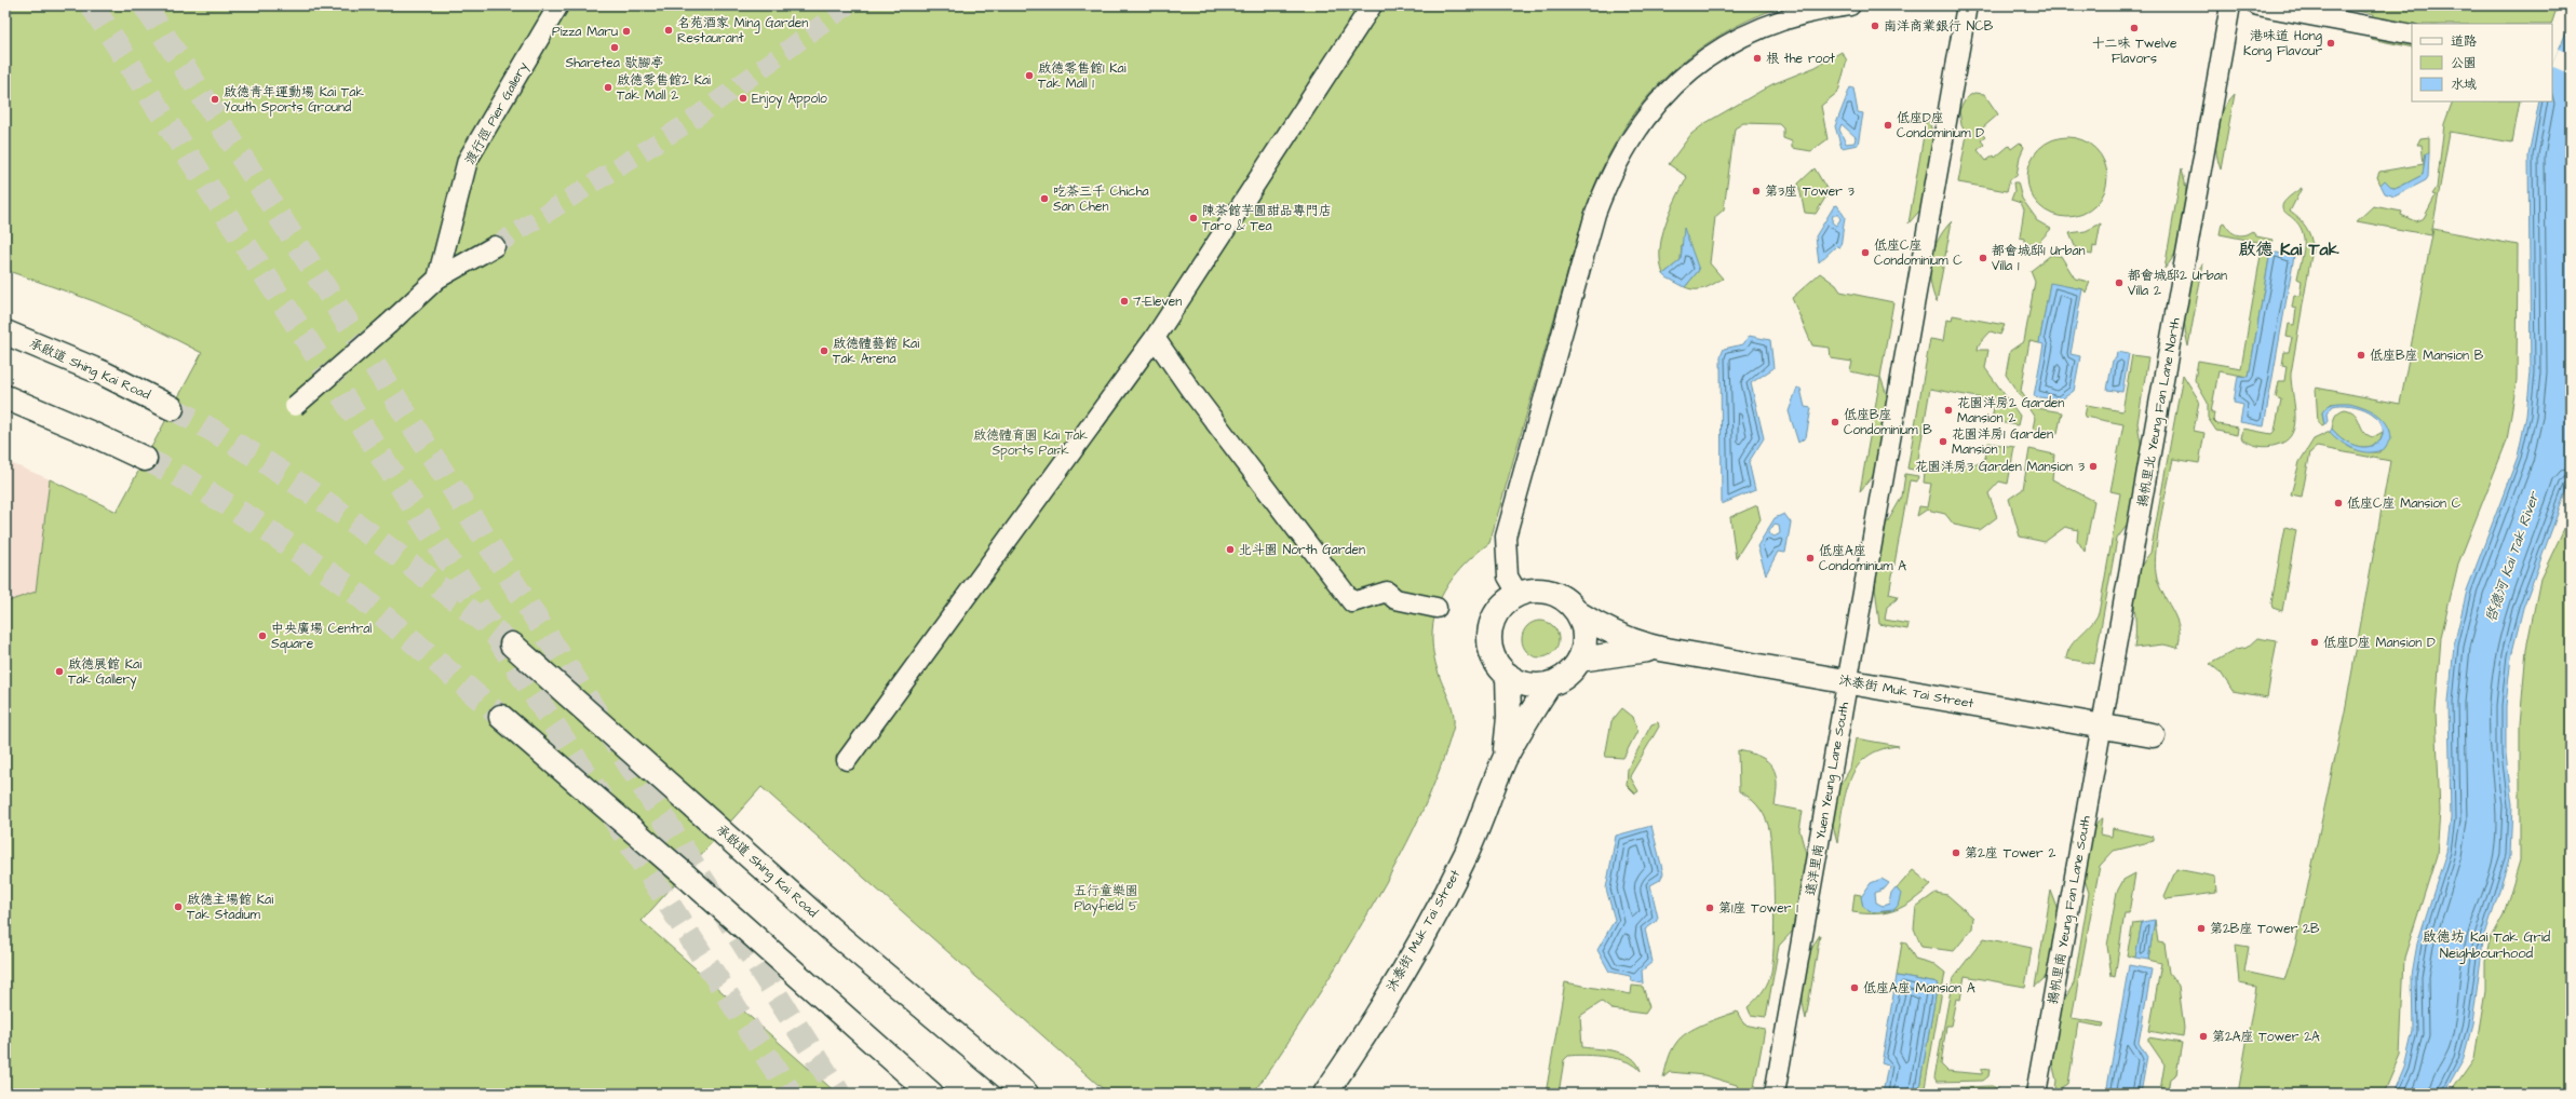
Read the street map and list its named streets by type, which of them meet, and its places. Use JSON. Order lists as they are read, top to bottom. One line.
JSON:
{"streets":{"main road":["承啟道 Shing Kai Road","沐泰街 Muk Tai Street"],"street":["渡行徑 Pier Gallery","揚帆里北 Yeung Fan Lane North","遠洋里南 Yuen Yeung Lane South","揚帆里南 Yeung Fan Lane South"]},"crossings":[["揚帆里北 Yeung Fan Lane North","沐泰街 Muk Tai Street"],["揚帆里北 Yeung Fan Lane North","揚帆里南 Yeung Fan Lane South"],["沐泰街 Muk Tai Street","遠洋里南 Yuen Yeung Lane South"],["沐泰街 Muk Tai Street","揚帆里南 Yeung Fan Lane South"]],"districts":["啟德 Kai Tak","啟德坊 Kai Tak Grid Neighbourhood"],"water":["啓德河 Kai Tak River"],"parks":["啟德體育園 Kai Tak Sports Park","五行童樂園 Playfield 5"],"places":["南洋商業銀行 NCB","十二味 Twelve Flavors","名苑酒家 Ming Garden Restaurant","Pizza Maru","港味道 Hong Kong Flavour","Sharetea 歇腳亭","根 the root","啟德零售館1 Kai Tak Mall 1","啟德零售館2 Kai Tak Mall 2","Enjoy Appolo","啟德青年運動場 Kai Tak Youth Sports Ground","低座D座 Condominium D","第3座 Tower 3","吃茶三千 Chicha San Chen","陳茶館芋圓甜品專門店 Taro & Tea","低座C座 Condominium C","都會城邸1 Urban Villa 1","都會城邸2 Urban Villa 2","7-Eleven","啟德體藝館 Kai Tak Arena","低座B座 Mansion B","花園洋房2 Garden Mansion 2","低座B座 Condominium B","花園洋房1 Garden Mansion 1","花園洋房3 Garden Mansion 3","低座C座 Mansion C","北斗園 North Garden","低座A座 Condominium A","中央廣場 Central Square","低座D座 Mansion D","啟德展館 Kai Tak Gallery","第2座 Tower 2","啟德主場館 Kai Tak Stadium","第1座 Tower 1","第2B座 Tower 2B","低座A座 Mansion A","第2A座 Tower 2A"],"legend":["道路","公園","水域"]}
